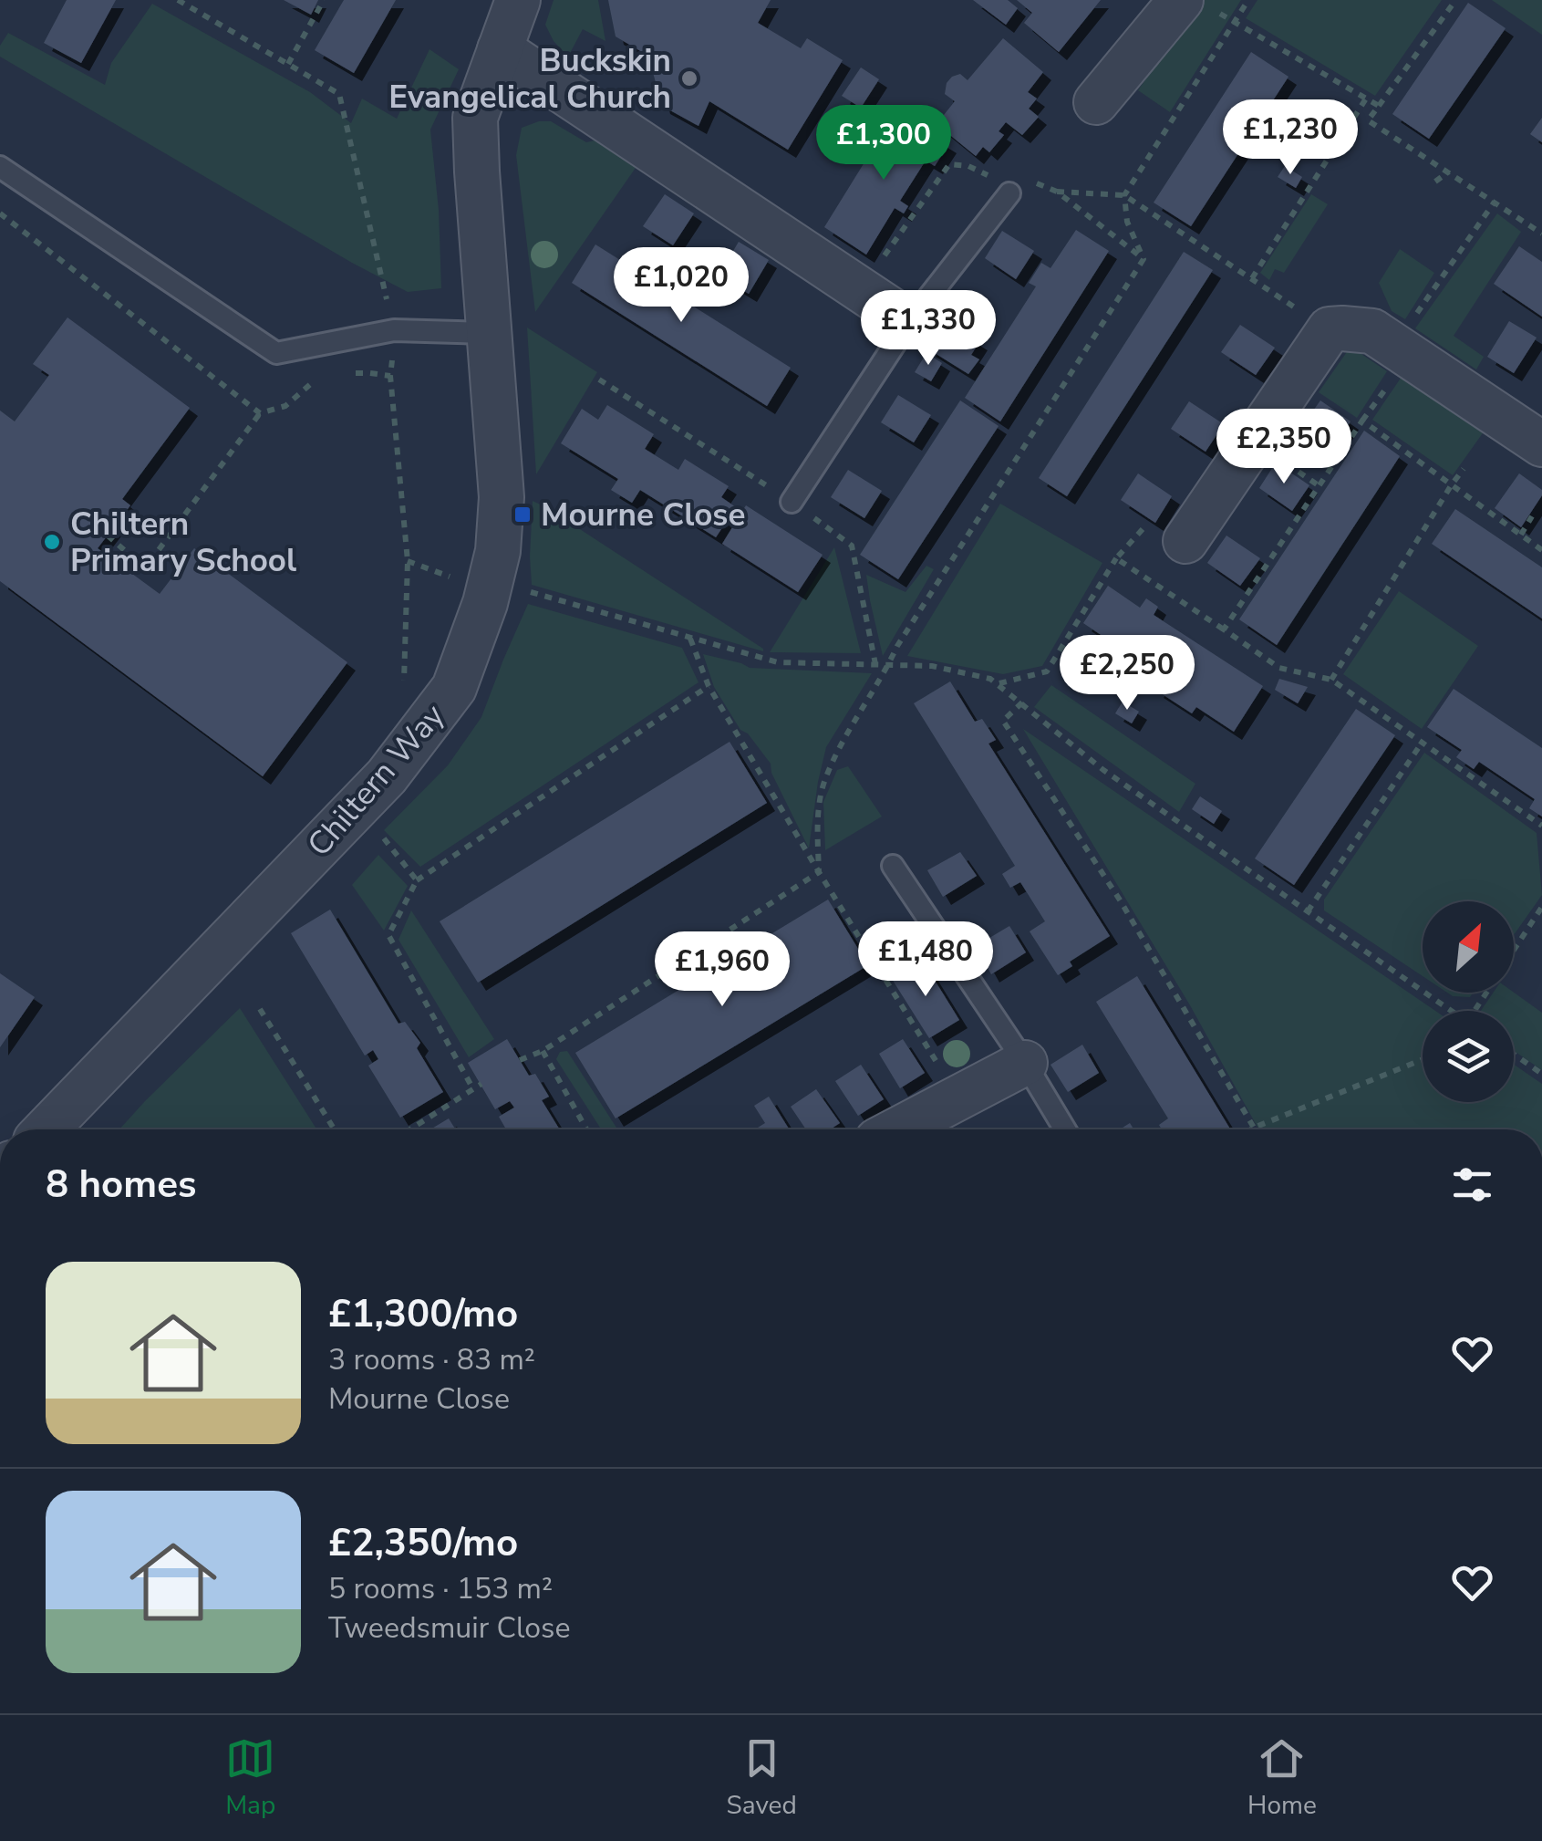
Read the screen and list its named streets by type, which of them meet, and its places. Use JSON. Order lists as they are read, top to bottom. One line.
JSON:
{"streets":{"street":["Chiltern Way"]},"places":{"other":["Buckskin Evangelical Church","Chiltern Primary School"],"transit":["Mourne Close"]},"north":"top right","page":{"price":["£1,230","£1,300","£1,020","£1,330","£2,350","£2,250","£1,480","£1,960"],"heading":"8 homes","list":[{"name":"£1,300/mo","note":"3 rooms · 83 m² · Mourne Close"},{"name":"£2,350/mo","note":"5 rooms · 153 m² · Tweedsmuir Close"}],"tabs":["Map","Saved","Home"]}}
